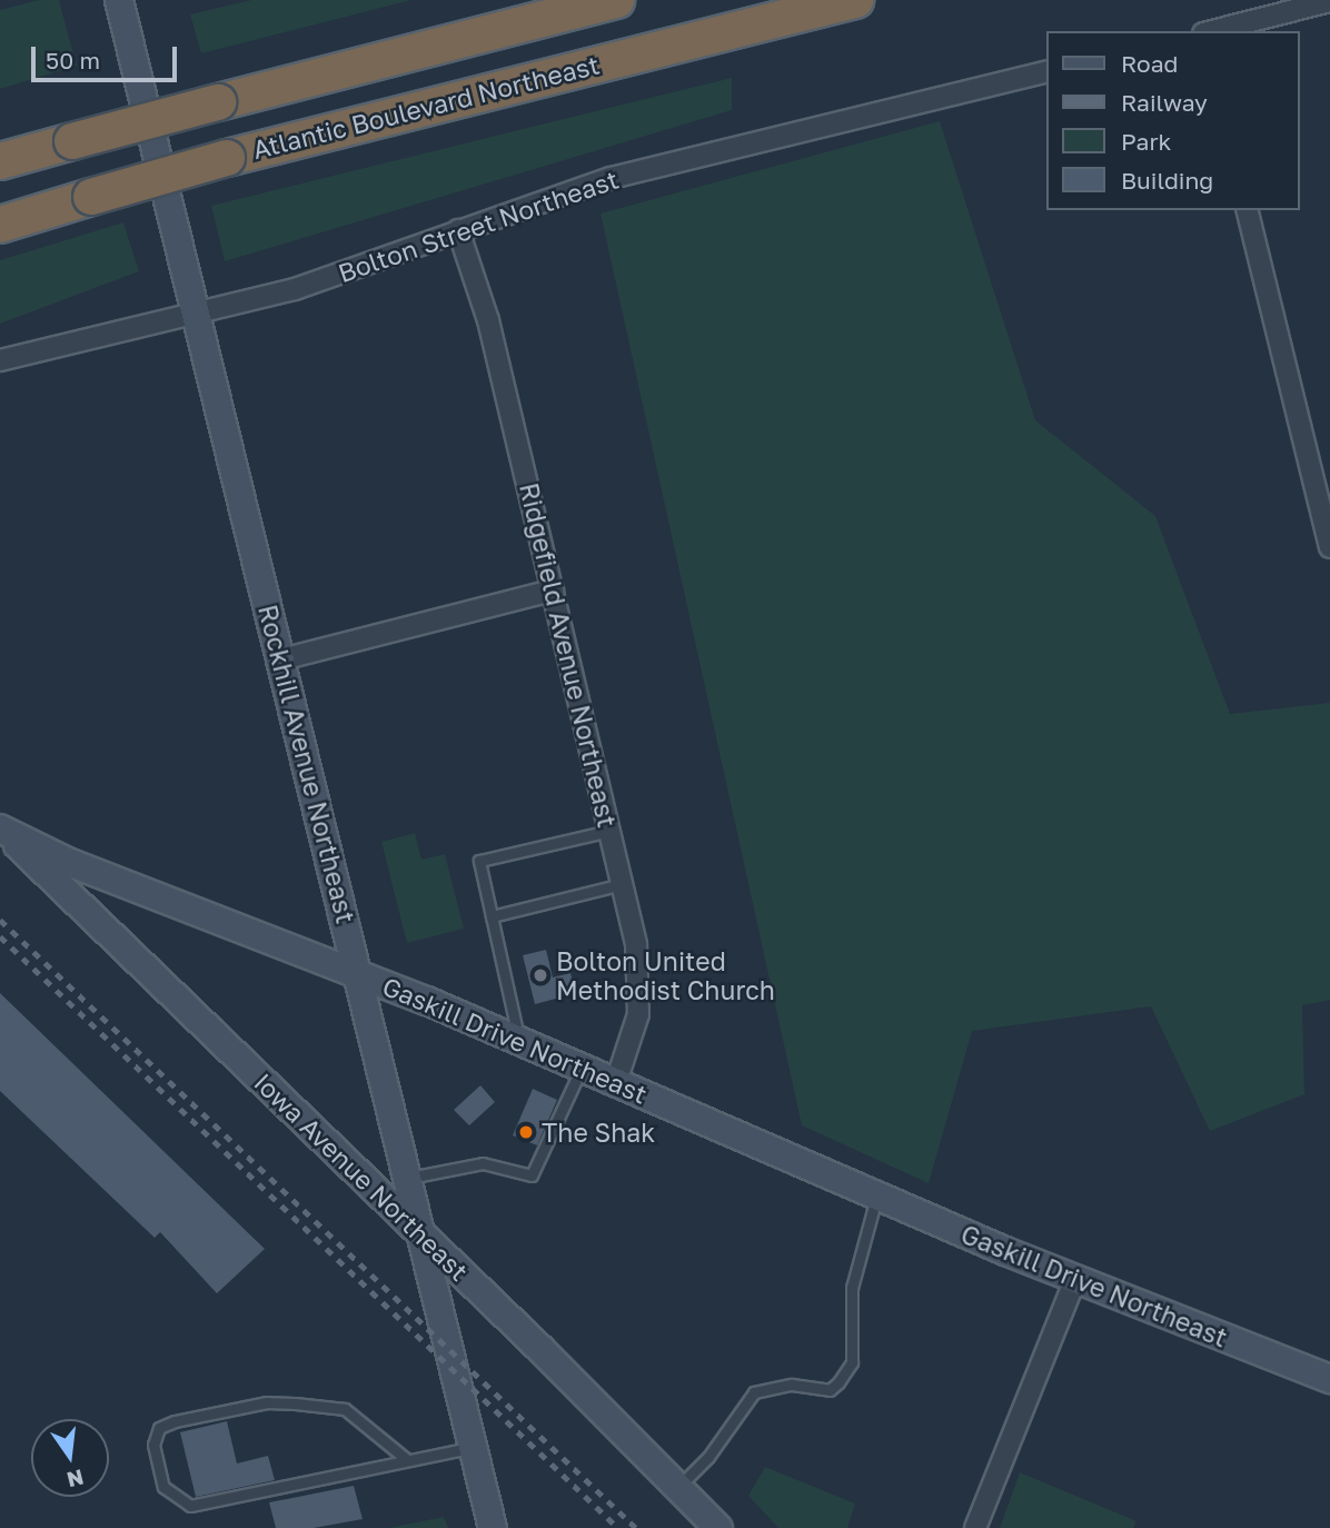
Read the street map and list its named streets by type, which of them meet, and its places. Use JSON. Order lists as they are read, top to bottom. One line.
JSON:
{"streets":{"highway":["Atlantic Boulevard Northeast"],"main road":["Rockhill Avenue Northeast","Gaskill Drive Northeast","Iowa Avenue Northeast"],"street":["Bolton Street Northeast","Ridgefield Avenue Northeast"]},"crossings":[["Bolton Street Northeast","Ridgefield Avenue Northeast"],["Bolton Street Northeast","Rockhill Avenue Northeast"],["Ridgefield Avenue Northeast","Gaskill Drive Northeast"],["Rockhill Avenue Northeast","Gaskill Drive Northeast"],["Rockhill Avenue Northeast","Iowa Avenue Northeast"],["Gaskill Drive Northeast","Iowa Avenue Northeast"]],"places":["Bolton United Methodist Church","The Shak"],"legend":["Road","Railway","Park","Building"],"scale_bar":"50 m","north":"bottom"}
